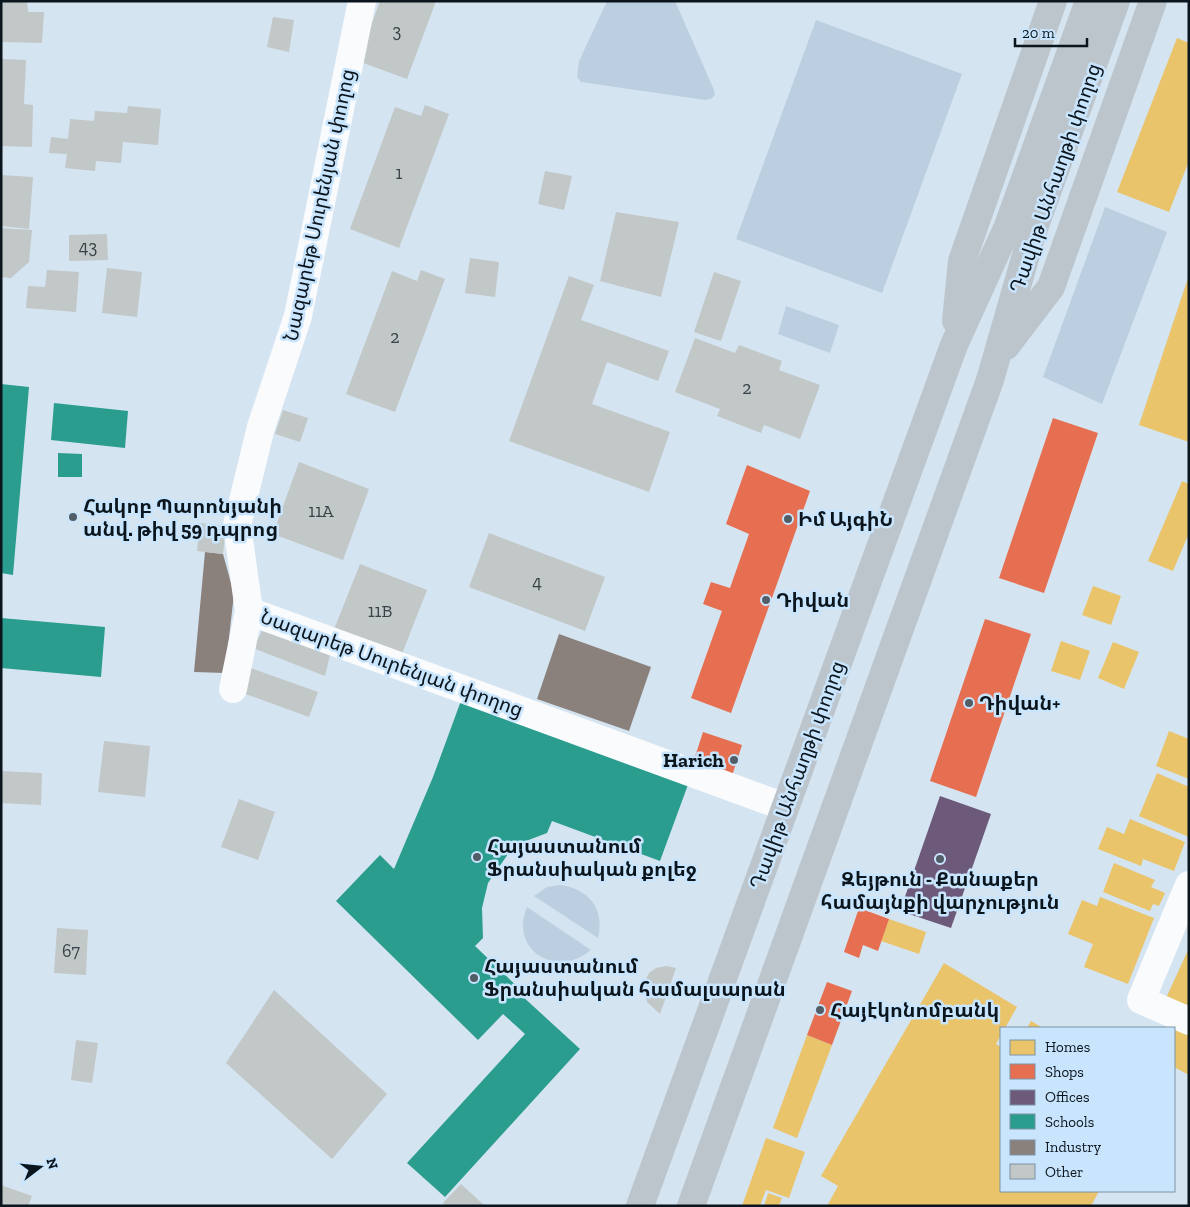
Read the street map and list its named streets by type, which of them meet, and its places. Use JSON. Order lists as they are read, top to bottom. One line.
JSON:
{"streets":{"main road":["Դավիթ Անհաղթի փողոց"],"street":["Նազարեթ Սուրենյան փողոց"]},"crossings":[["Դավիթ Անհաղթի փողոց","Նազարեթ Սուրենյան փողոց"]],"places":["Հակոբ Պարոնյանի անվ. թիվ 59 դպրոց","Իմ ԱյգիՆ","Դիվան","Դիվան+","Harich","Հայաստանում Ֆրանսիական քոլեջ","Զեյթուն - Քանաքեր համայնքի վարչություն","Հայաստանում Ֆրանսիական համալսարան","Հայէկոնոմբանկ"],"house_numbers":["3","1","43","2","2","11A","4","11B","67"],"legend":["Homes","Shops","Offices","Schools","Industry","Other"],"scale_bar":"20 m","north":"right"}
